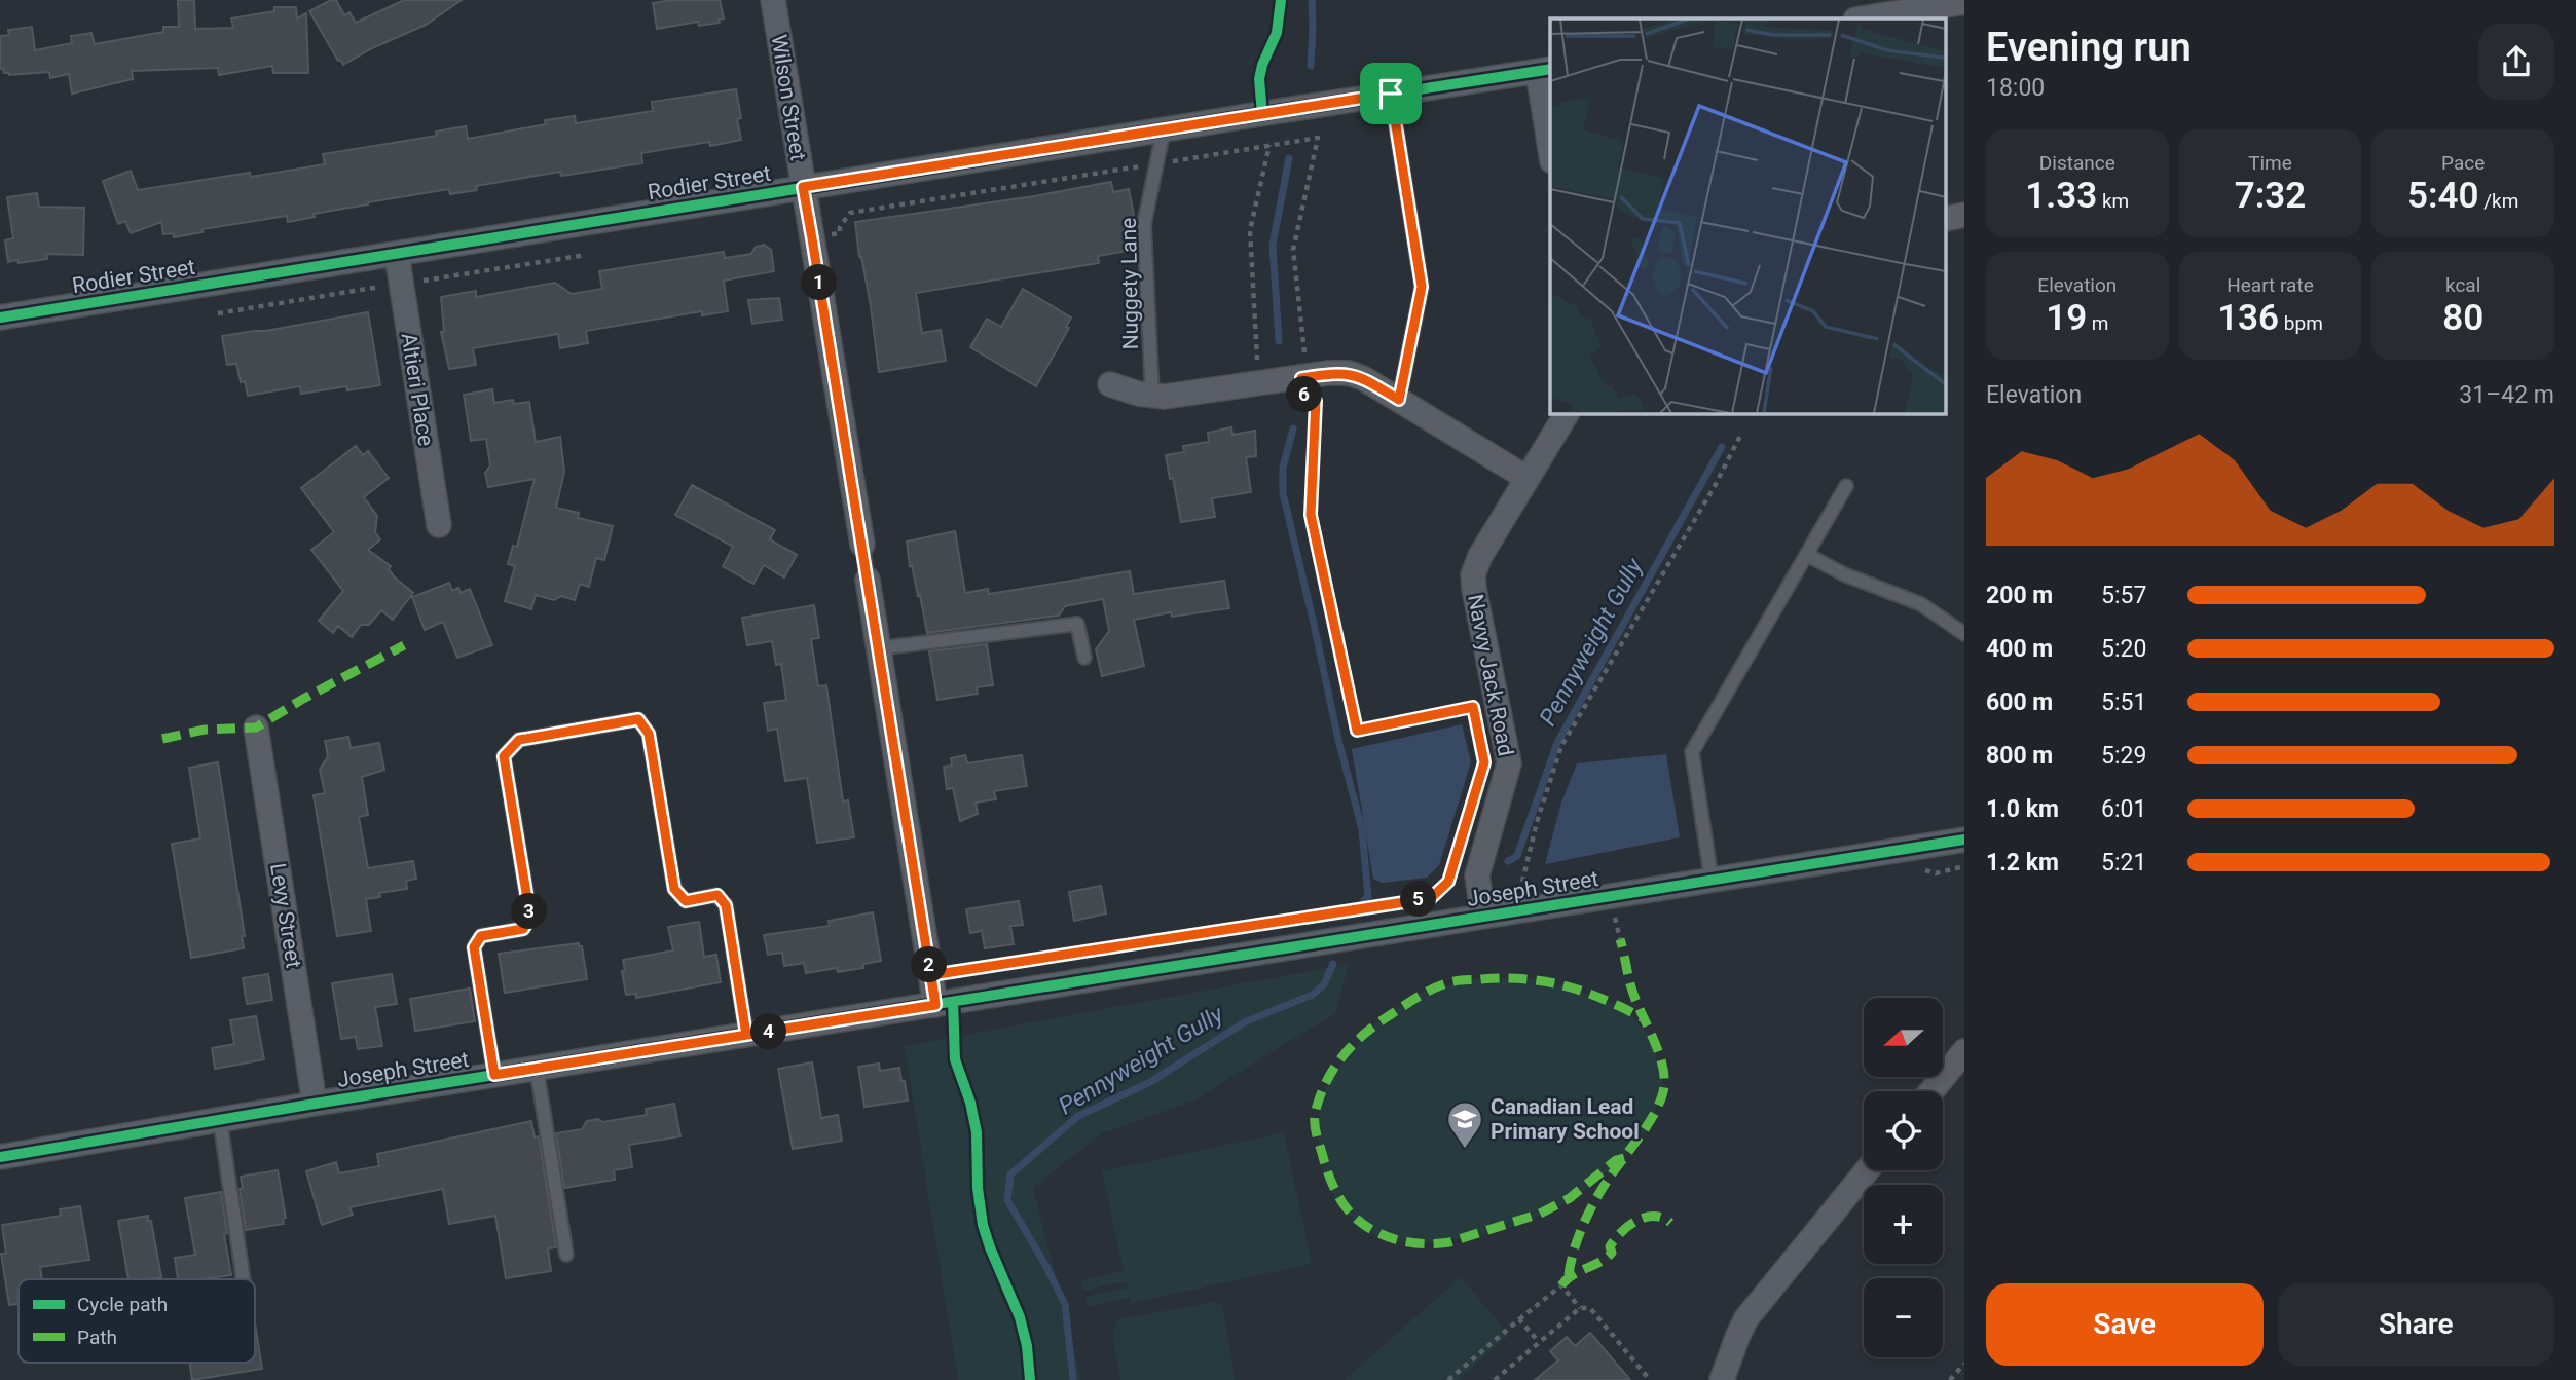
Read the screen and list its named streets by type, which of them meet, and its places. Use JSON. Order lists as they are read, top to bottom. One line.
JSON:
{"streets":{"street":["Wilson Street","Rodier Street","Altieri Place","Navvy Jack Road","Joseph Street","Levy Street"],"lane":["Nuggety Lane"]},"crossings":[["Wilson Street","Rodier Street"],["Wilson Street","Joseph Street"],["Rodier Street","Nuggety Lane"],["Rodier Street","Altieri Place"],["Navvy Jack Road","Joseph Street"],["Joseph Street","Levy Street"]],"water":["Pennyweight Gully"],"places":{"school or university":["Canadian Lead Primary School"]},"legend":["Cycle path","Path"],"north":"left","page":{"heading":["Evening run","18:00"],"stats":[["Distance","1.33 km"],["Time","7:32"],["Pace","5:40 /km"],["Elevation","19 m"],["Heart rate","136 bpm"],["kcal","80"]],"pins":["1","6","5","3","2","4"],"chart":["Elevation","31–42 m"],"list":[{"name":"200 m","note":"5:57"},{"name":"400 m","note":"5:20"},{"name":"600 m","note":"5:51"},{"name":"800 m","note":"5:29"},{"name":"1.0 km","note":"6:01"},{"name":"1.2 km","note":"5:21"}],"map_buttons":["+","−"],"buttons":["Save","Share"]}}
